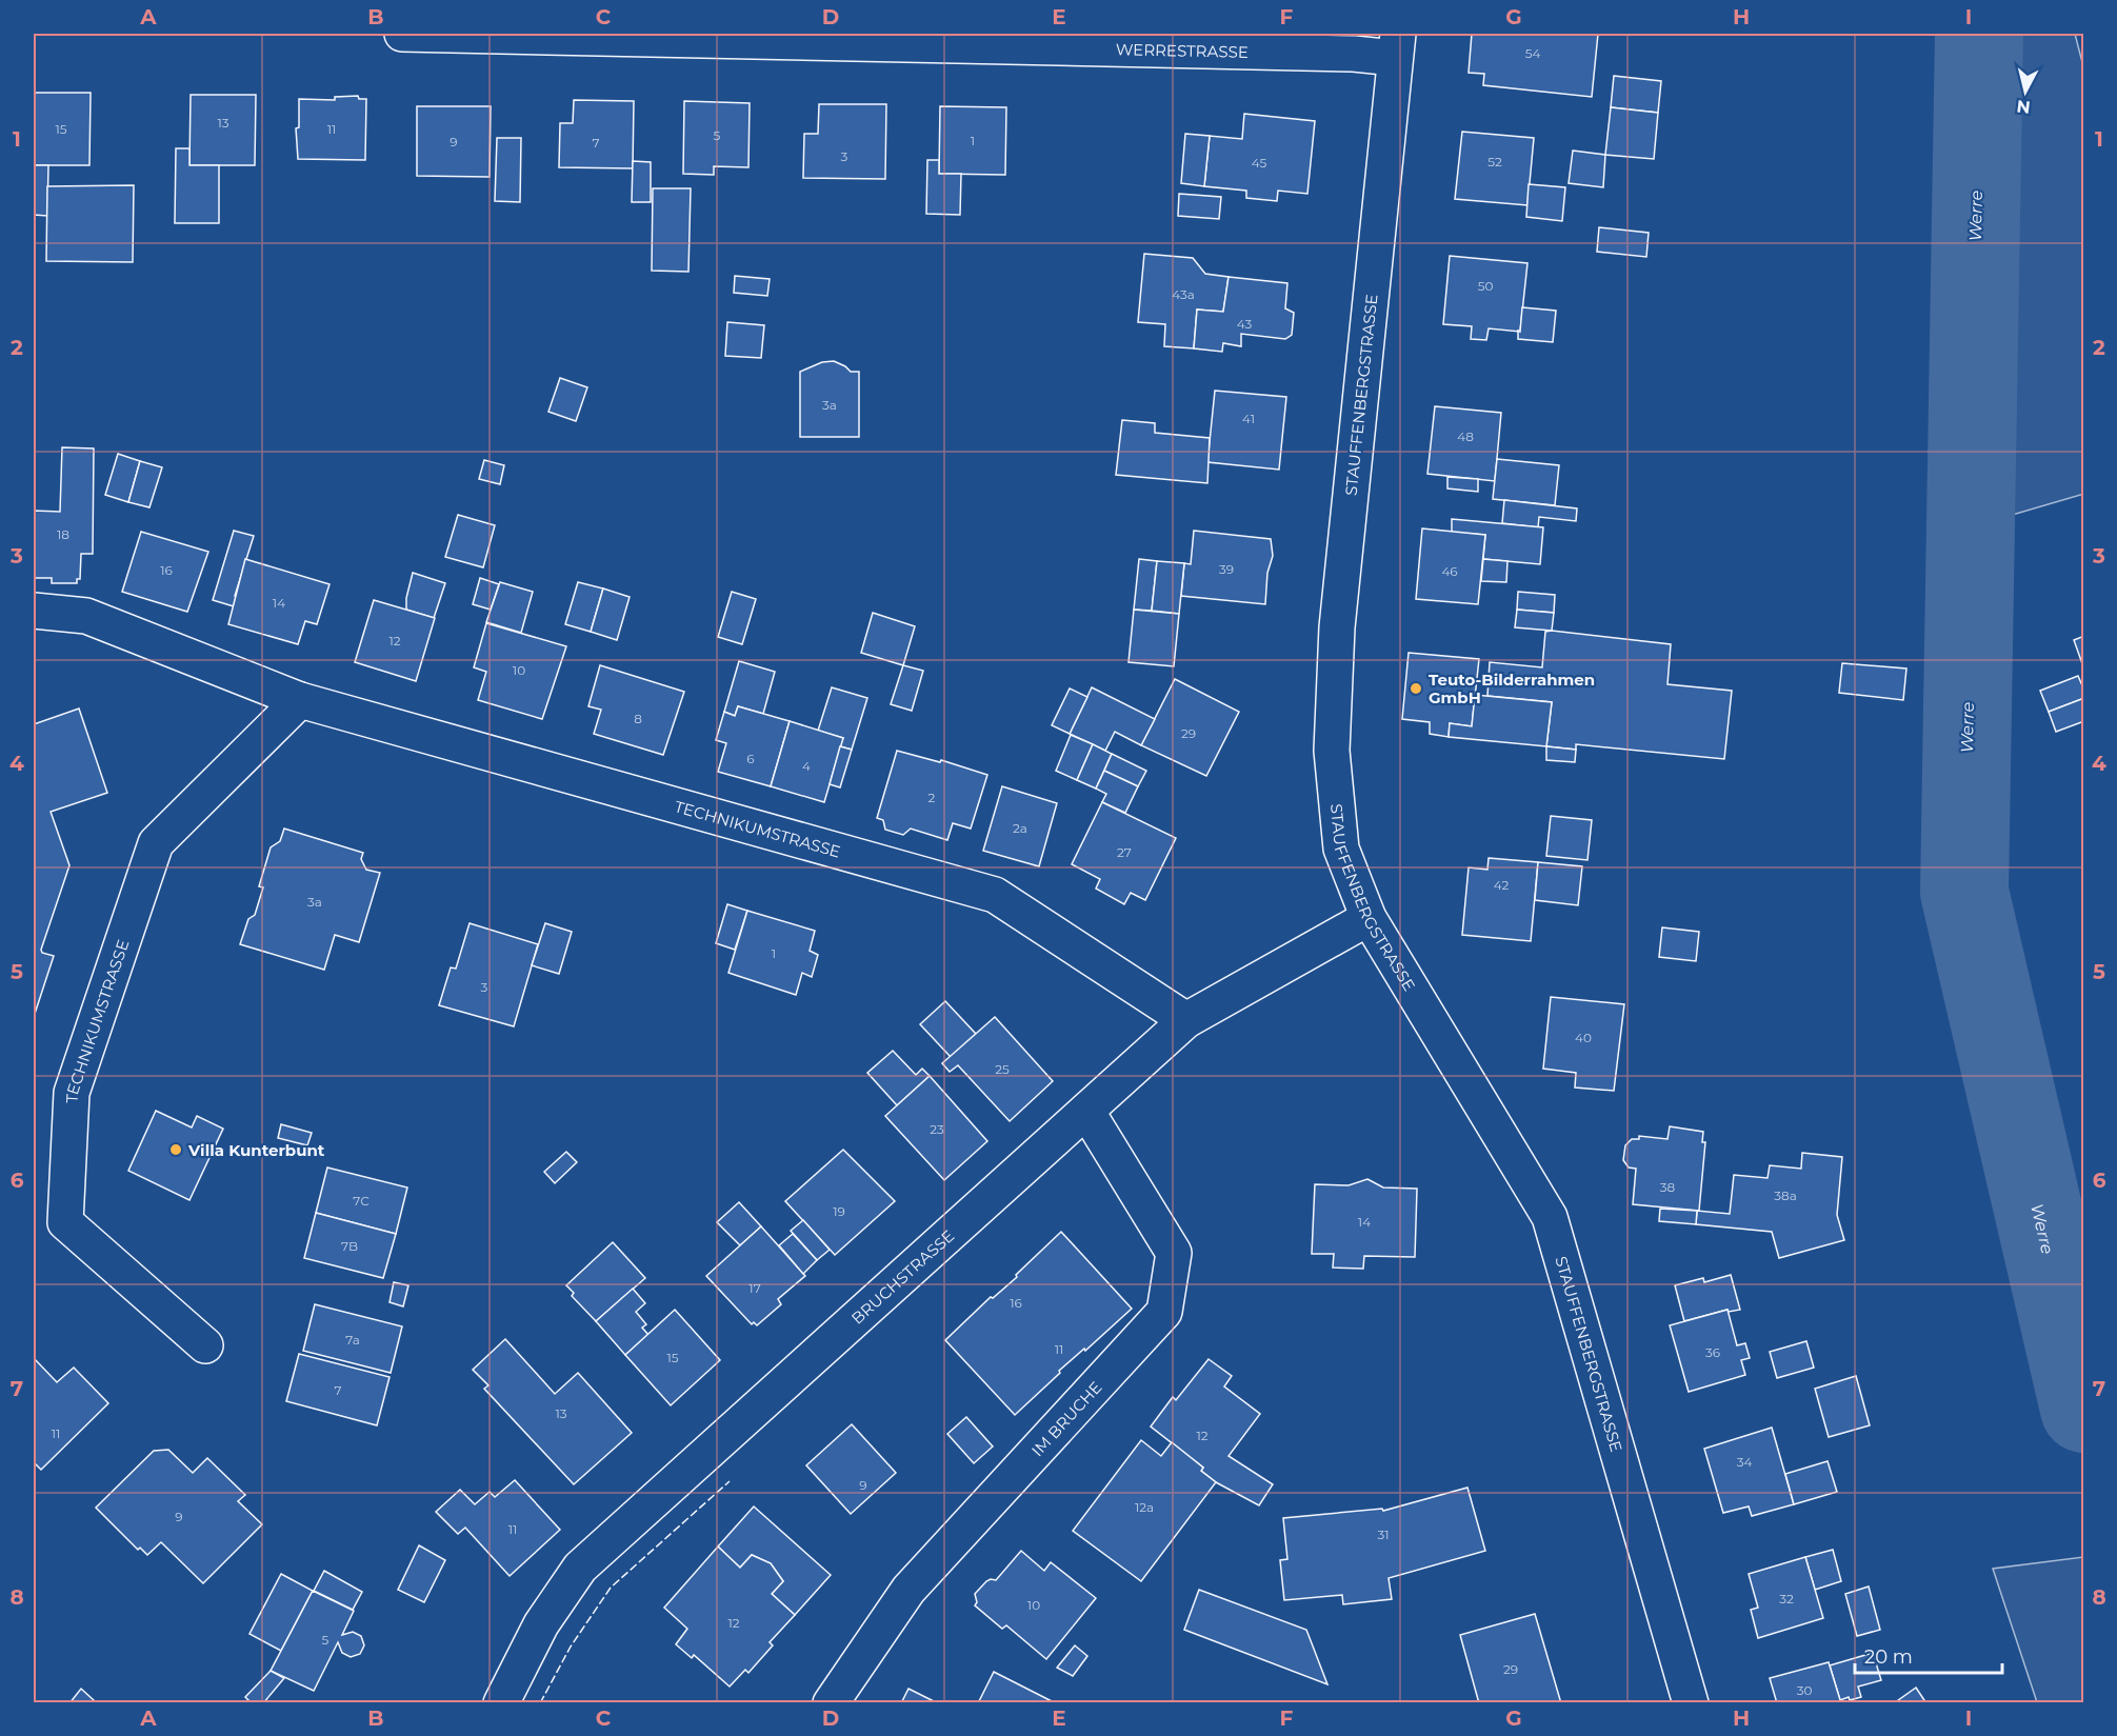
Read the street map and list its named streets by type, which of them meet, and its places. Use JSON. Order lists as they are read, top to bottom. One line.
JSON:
{"streets":{"street":["WERRESTRASSE","STAUFFENBERGSTRASSE","TECHNIKUMSTRASSE","BRUCHSTRASSE","IM BRUCHE"]},"crossings":[["WERRESTRASSE","STAUFFENBERGSTRASSE"],["STAUFFENBERGSTRASSE","BRUCHSTRASSE"],["TECHNIKUMSTRASSE","BRUCHSTRASSE"],["BRUCHSTRASSE","IM BRUCHE"]],"water":["Werre"],"places":["Teuto-Bilderrahmen GmbH","Villa Kunterbunt"],"house_numbers":["54","13","15","11","5","1","9","7","3","52","45","50","43a","43","3a","41","48","18","39","16","46","14","12","10","8","29","6","4","2","2a","27","42","3a","1","3","40","25","23","38","38a","7C","19","14","7B","17","16","7a","11","36","15","7","13","11","12","34","9","12a","9","11","31","32","10","12","5","29","30"],"scale_bar":"20 m","north":"bottom","grid":{"columns":["A","B","C","D","E","F","G","H","I"],"rows":["1","2","3","4","5","6","7","8"]}}
